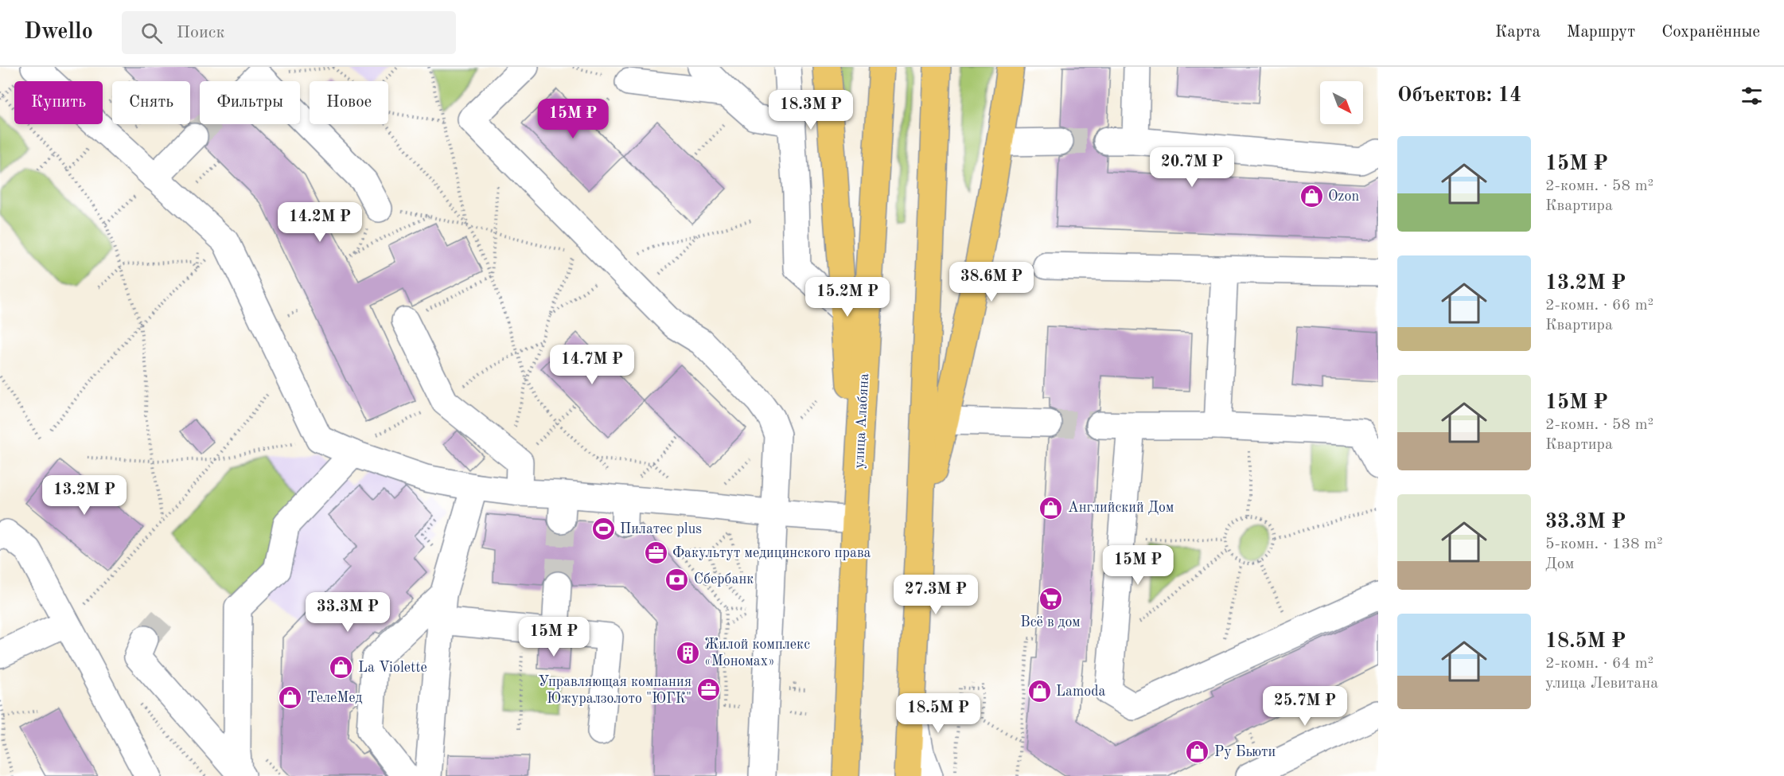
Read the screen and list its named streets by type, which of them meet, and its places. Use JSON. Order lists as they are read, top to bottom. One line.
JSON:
{"streets":{"main road":["улица Алабяна"]},"places":{"shop":["Ozon","Английский Дом","La Violette","Lamoda","ТелеМед","Ру Бьюти"],"sports":["Пилатес plus"],"office":["Факультут медицинского права","Управляющая компания Южуралзолото \"ЮГК\""],"bank":["Сбербанк"],"supermarket":["Всё в дом"],"building":["Жилой комплекс «Мономах»"]},"north":"bottom right","page":{"header":"Dwello","search":"Поиск","nav":["Карта","Маршрут","Сохранённые"],"heading":"Объектов: 14","chip":["Купить","Снять","Фильтры","Новое"],"price":["18.3M ₽","15M ₽","20.7M ₽","14.2M ₽","38.6M ₽","15.2M ₽","14.7M ₽","13.2M ₽","15M ₽","27.3M ₽","33.3M ₽","15M ₽","25.7M ₽","18.5M ₽"],"list":[{"name":"15M ₽","note":"2-комн. · 58 m² · Квартира"},{"name":"13.2M ₽","note":"2-комн. · 66 m² · Квартира"},{"name":"15M ₽","note":"2-комн. · 58 m² · Квартира"},{"name":"33.3M ₽","note":"5-комн. · 138 m² · Дом"},{"name":"18.5M ₽","note":"2-комн. · 64 m² · улица Левитана"}]}}
